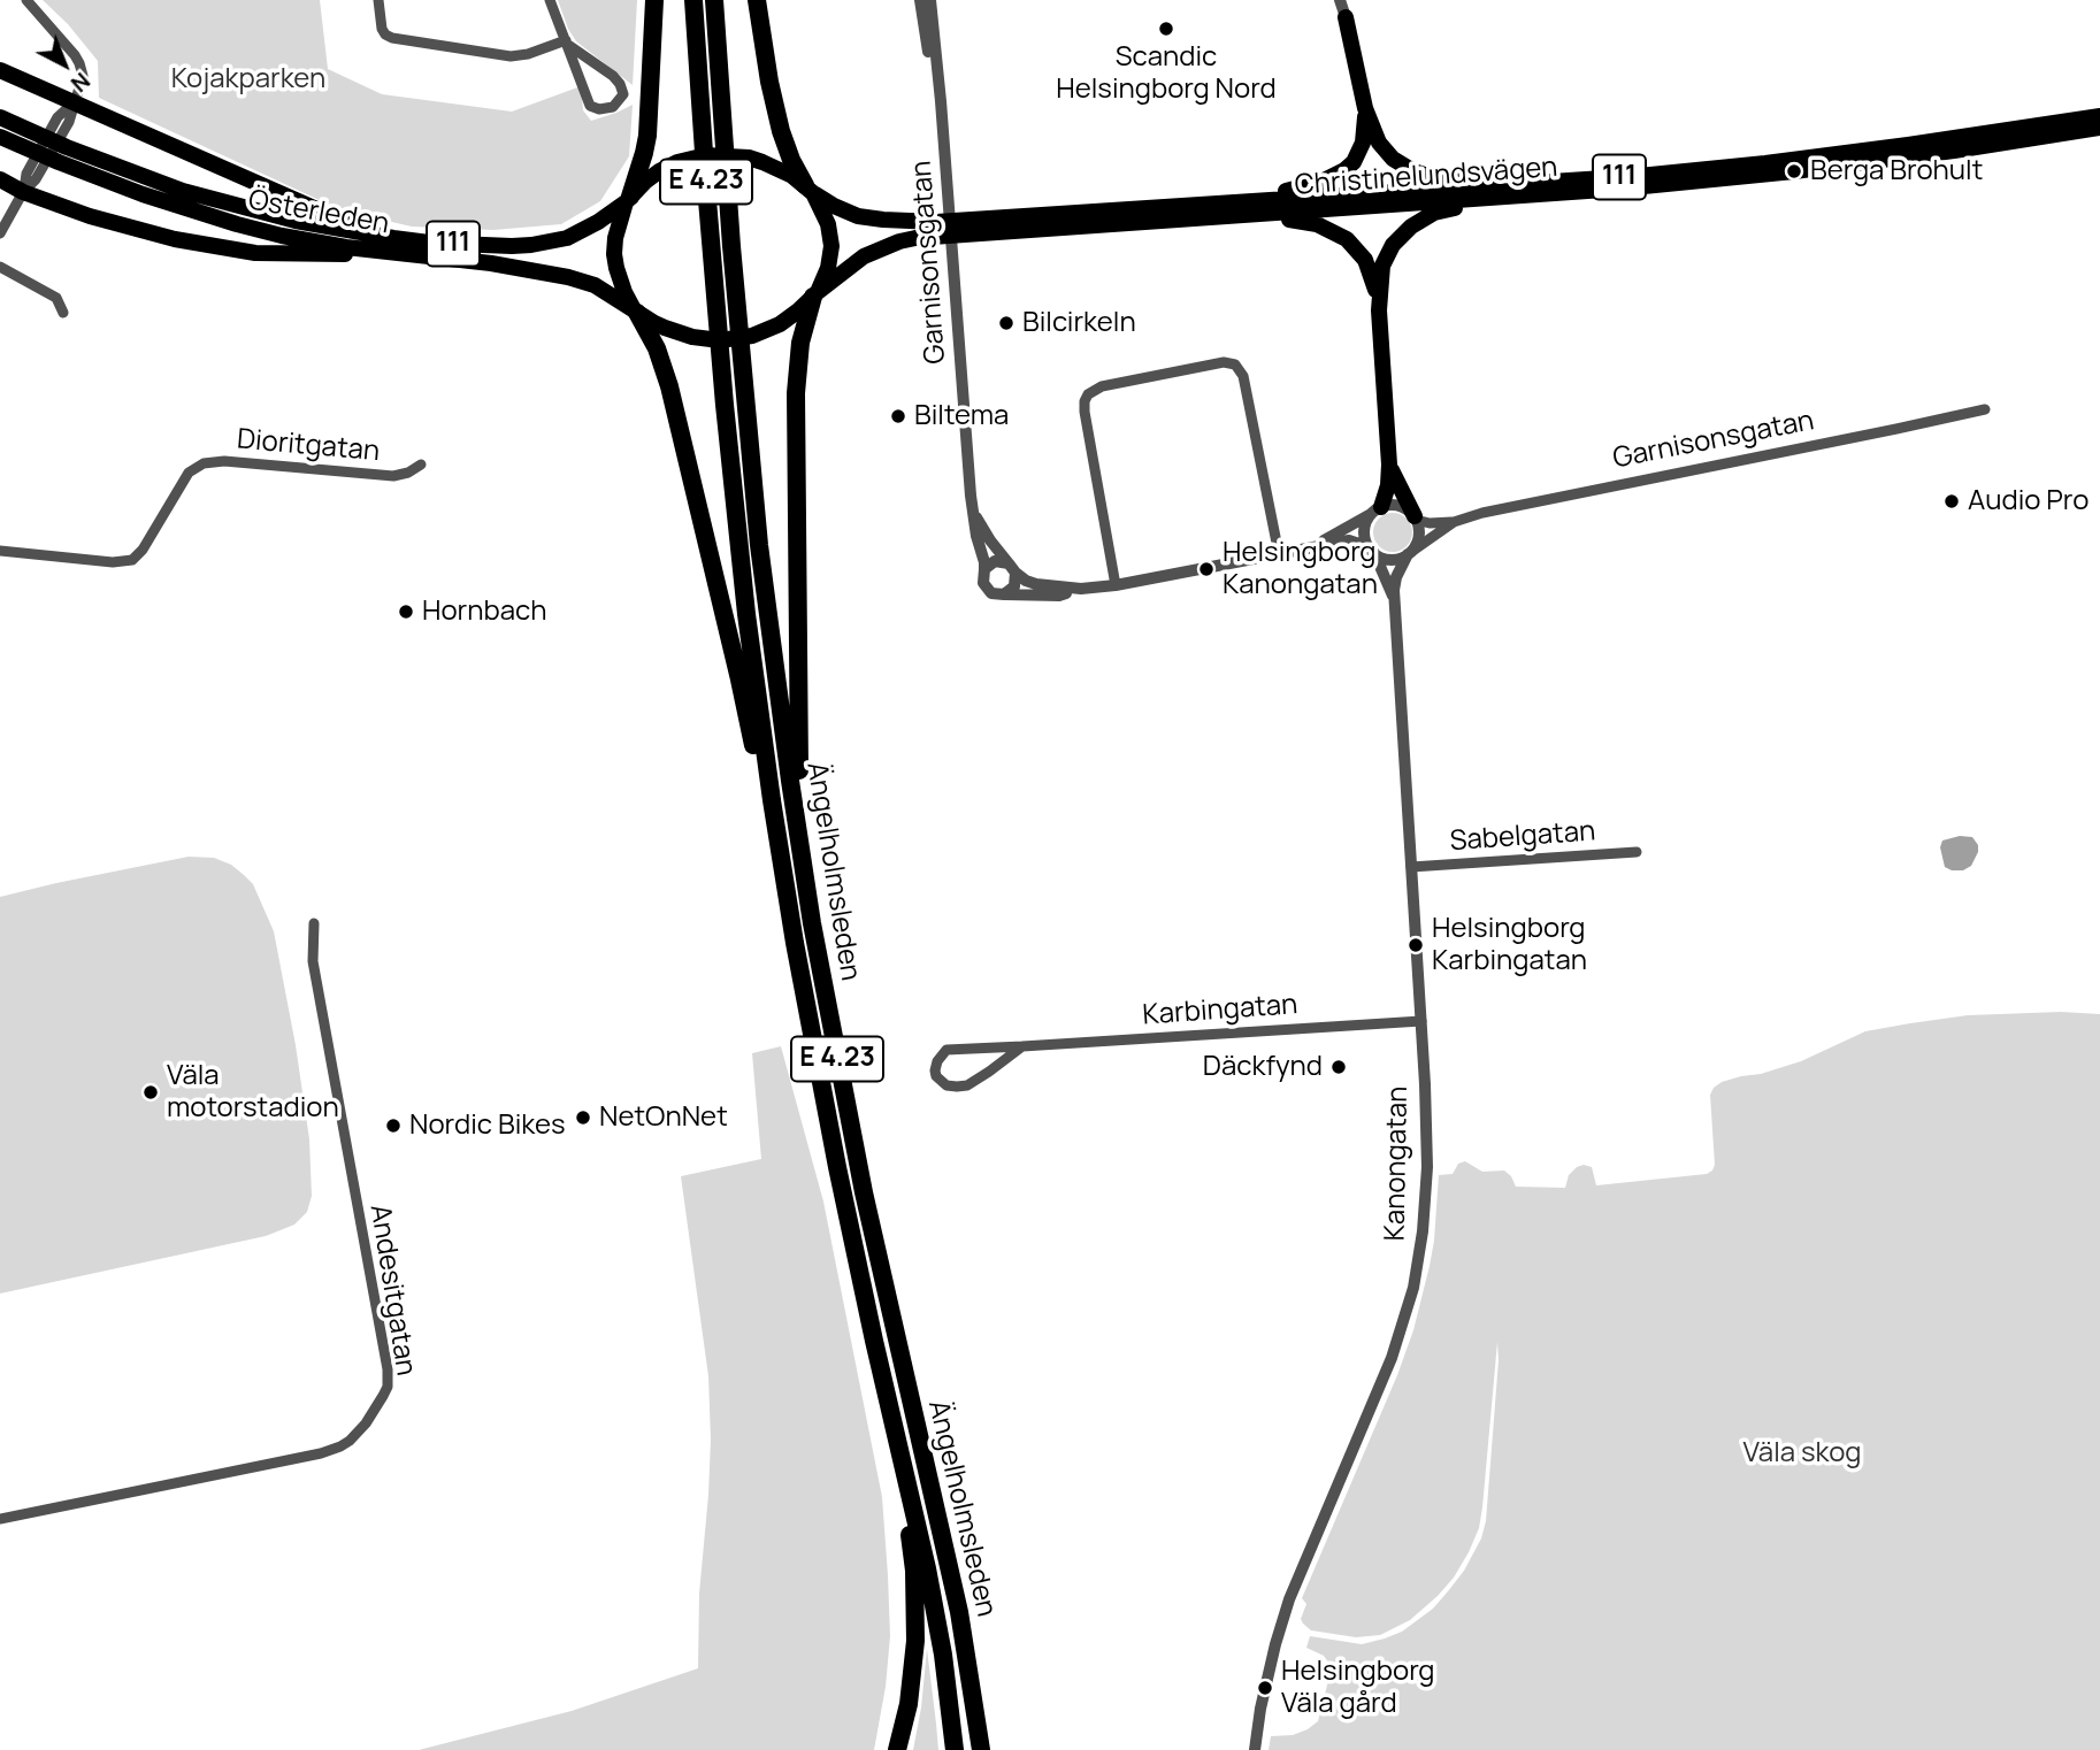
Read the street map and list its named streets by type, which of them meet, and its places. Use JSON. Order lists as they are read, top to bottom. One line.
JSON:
{"streets":{"highway":["E 4.23","Ängelholmsleden"],"main road":["Christinelundsvägen","111","Österleden"],"street":["Garnisonsgatan","Dioritgatan","Sabelgatan","Karbingatan","Kanongatan","Andesitgatan"]},"crossings":[["Christinelundsvägen","111"],["Christinelundsvägen","Österleden"],["111","Österleden"],["E 4.23","Ängelholmsleden"],["Garnisonsgatan","Kanongatan"],["Sabelgatan","Kanongatan"],["Karbingatan","Kanongatan"]],"parks":["Kojakparken","Väla skog"],"places":["Scandic Helsingborg Nord","Berga Brohult","Bilcirkeln","Biltema","Audio Pro","Helsingborg Kanongatan","Hornbach","Helsingborg Karbingatan","Däckfynd","Väla motorstadion","NetOnNet","Nordic Bikes","Helsingborg Väla gård"],"north":"bottom right"}
